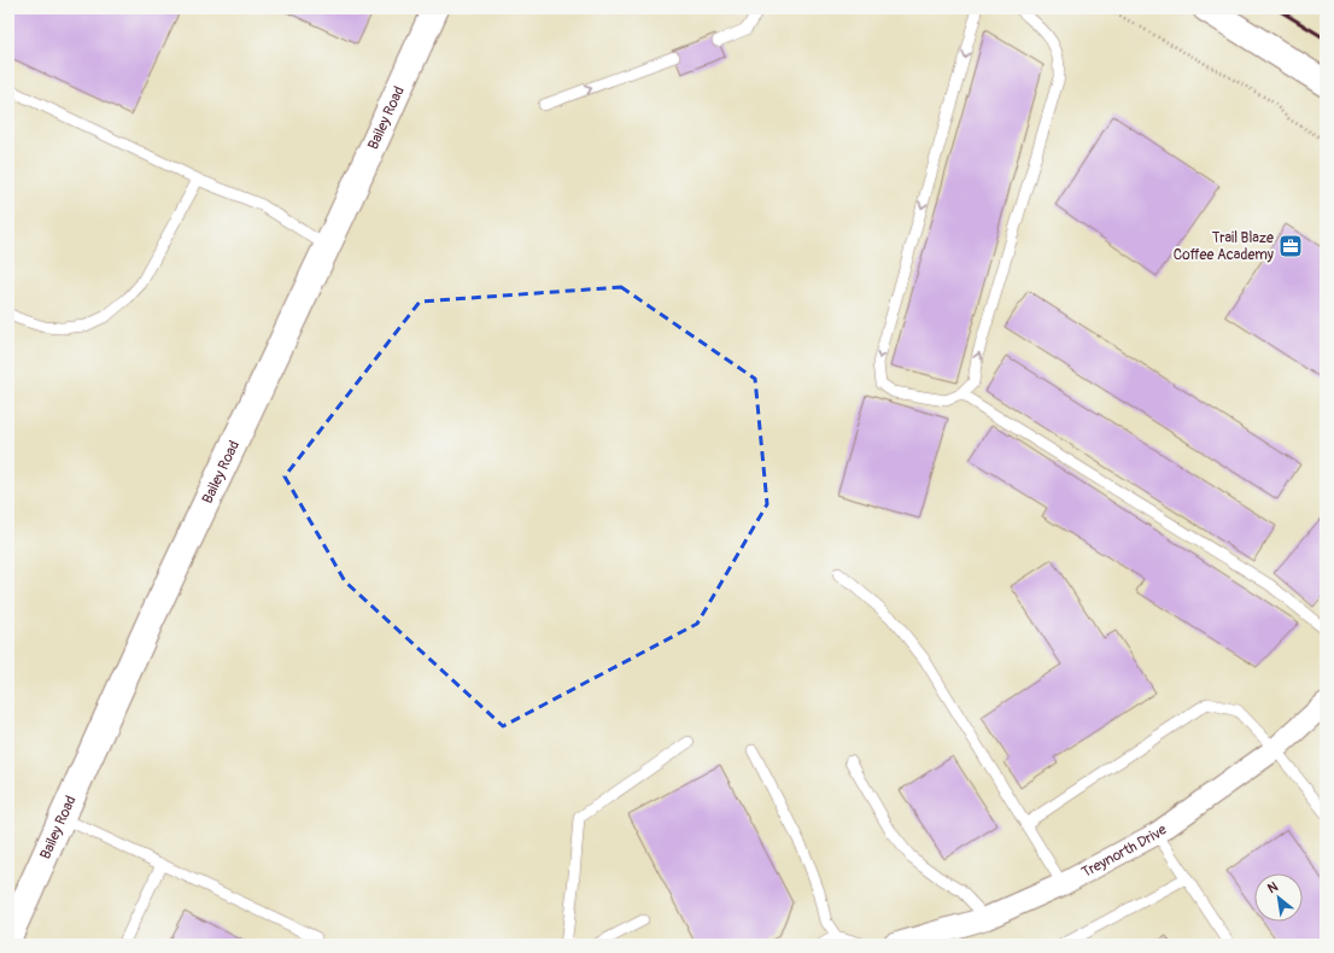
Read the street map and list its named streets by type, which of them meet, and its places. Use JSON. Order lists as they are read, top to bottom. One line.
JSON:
{"streets":{"street":["Bailey Road","Treynorth Drive"]},"places":{"office":["Trail Blaze Coffee Academy"]},"north":"top left"}
